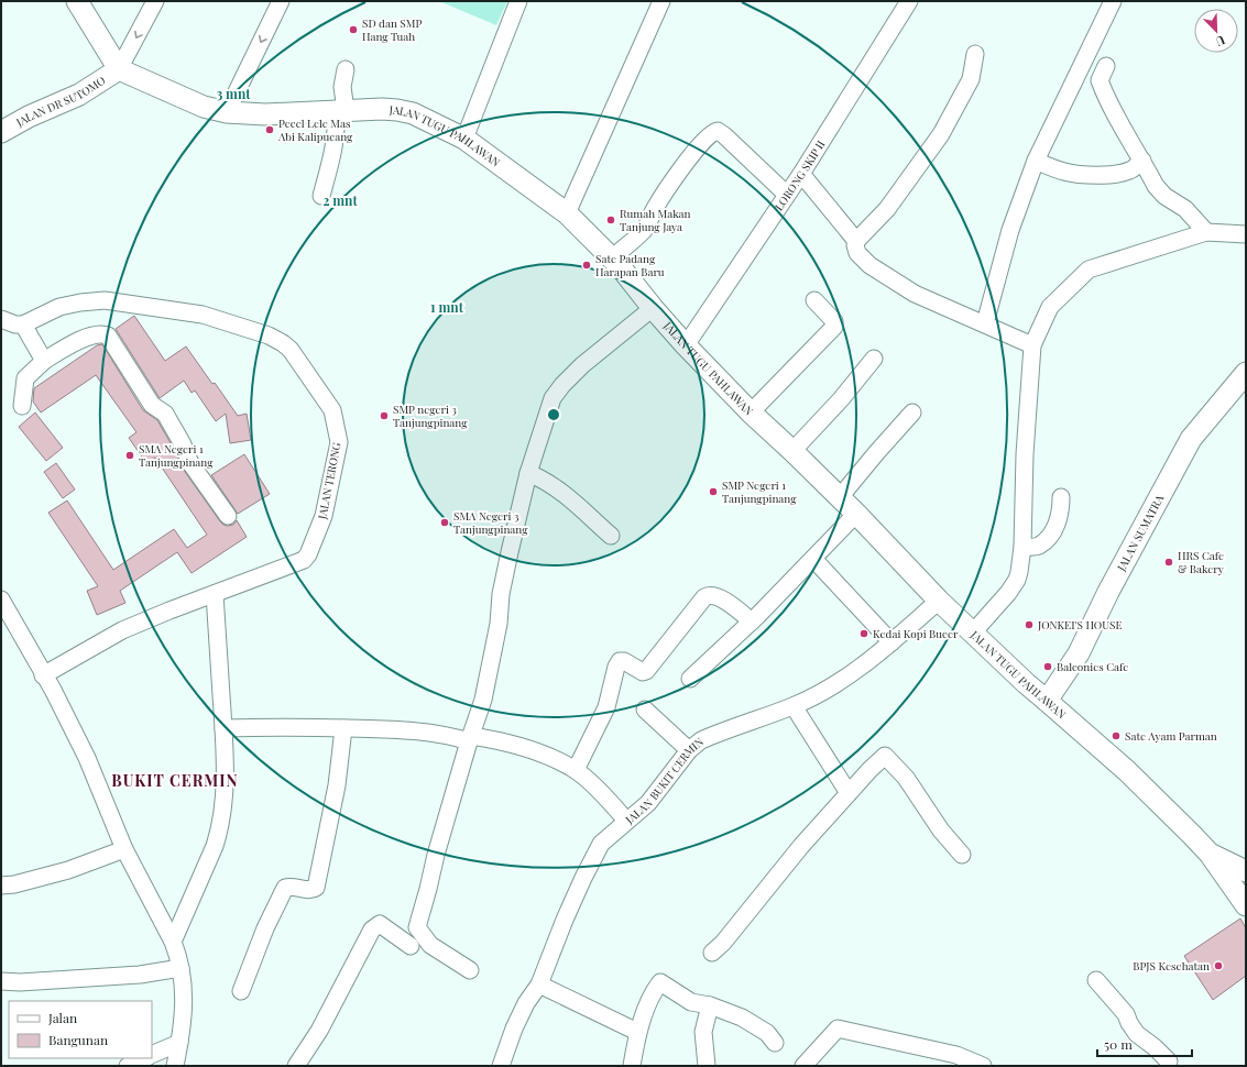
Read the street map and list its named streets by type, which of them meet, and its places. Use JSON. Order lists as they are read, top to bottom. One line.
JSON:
{"streets":{"main road":["JALAN DR SUTOMO","JALAN TUGU PAHLAWAN","JALAN SUMATRA"],"street":["LORONG SKIP II","JALAN TERONG","JALAN BUKIT CERMIN"]},"crossings":[["JALAN DR SUTOMO","JALAN TUGU PAHLAWAN"],["JALAN TUGU PAHLAWAN","LORONG SKIP II"],["JALAN TUGU PAHLAWAN","JALAN SUMATRA"],["JALAN TUGU PAHLAWAN","JALAN BUKIT CERMIN"]],"districts":["BUKIT CERMIN"],"places":["SD dan SMP Hang Tuah","Pecel Lele Mas Abi Kalipucang","Rumah Makan Tanjung Jaya","Sate Padang Harapan Baru","SMP negeri 3 Tanjungpinang","SMA Negeri 1 Tanjungpinang","SMP Negeri 1 Tanjungpinang","SMA Negeri 3 Tanjungpinang","HRS Cafe & Bakery","JONKEI'S HOUSE","Kedai Kopi Bucer","Balconies Cafe","Sate Ayam Parman","BPJS Kesehatan"],"legend":["Jalan","Bangunan"],"scale_bar":"50 m","north":"bottom right","rings":["3 mnt","2 mnt","1 mnt"]}
